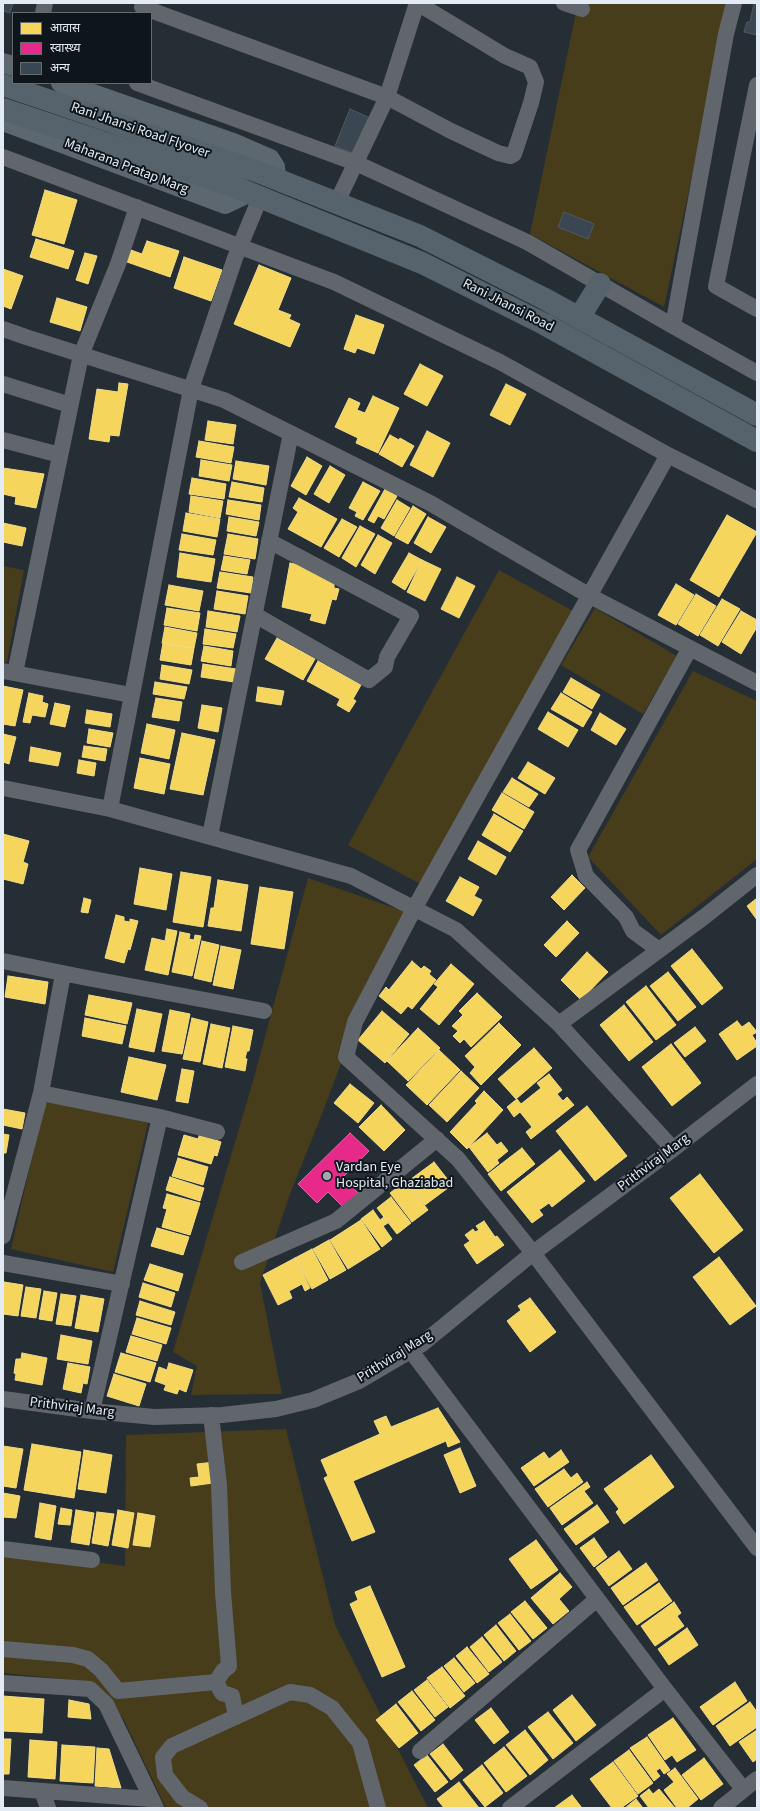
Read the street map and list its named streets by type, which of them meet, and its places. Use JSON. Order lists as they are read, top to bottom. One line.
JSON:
{"streets":{"highway":["Rani Jhansi Road Flyover","Rani Jhansi Road"],"main road":["Maharana Pratap Marg"],"street":["Prithviraj Marg"]},"crossings":[["Rani Jhansi Road Flyover","Maharana Pratap Marg"],["Rani Jhansi Road Flyover","Rani Jhansi Road"],["Maharana Pratap Marg","Rani Jhansi Road"]],"places":["Vardan Eye Hospital, Ghaziabad"],"legend":["आवास","स्वास्थ्य","अन्य"]}
